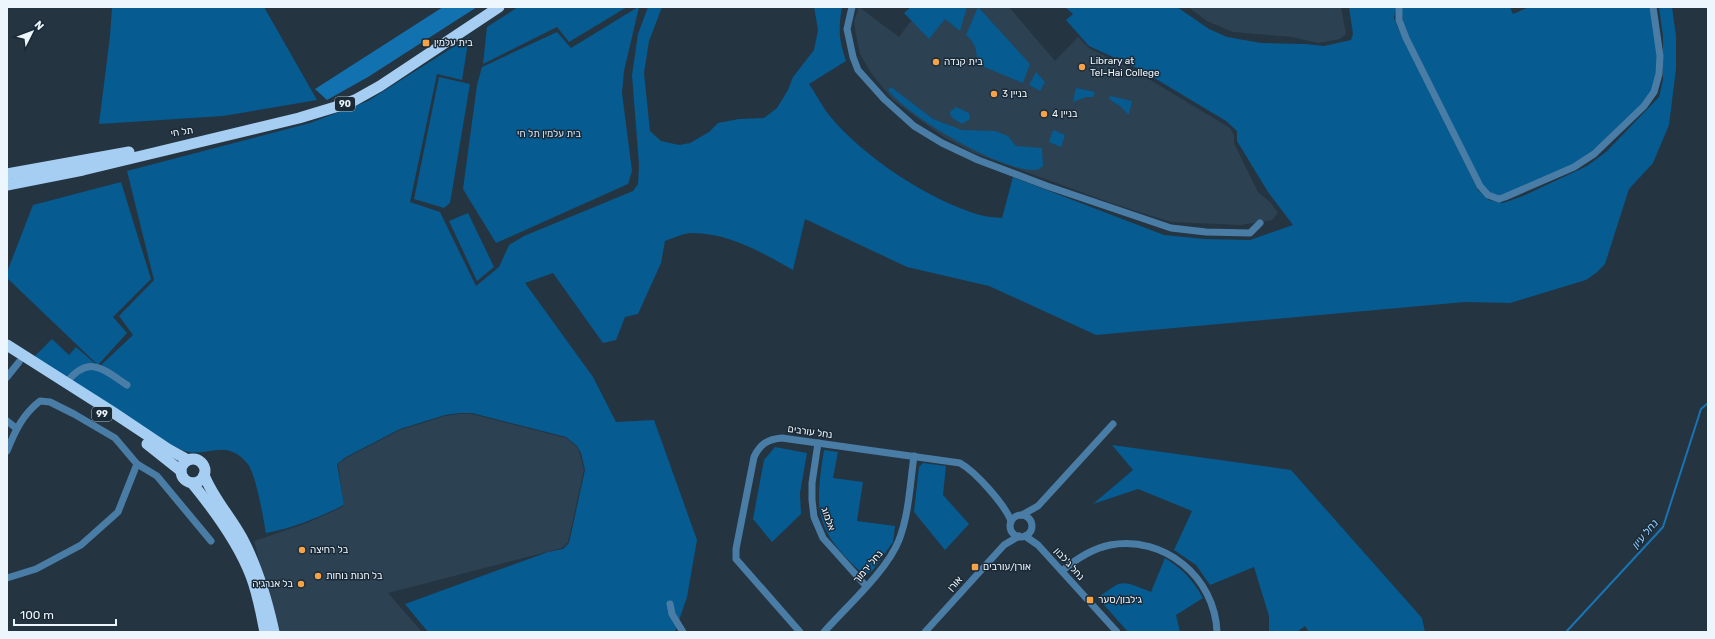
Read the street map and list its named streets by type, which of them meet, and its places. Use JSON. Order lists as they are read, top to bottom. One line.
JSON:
{"streets":{"highway":["90","תל חי","99"],"street":["נחל עורבים","אלמוג","נחל ג'לבון","נחל ירמוך","אורן"]},"crossings":[["90","תל חי"],["נחל עורבים","אלמוג"],["נחל עורבים","נחל ג'לבון"],["נחל עורבים","נחל ירמוך"],["נחל עורבים","אורן"],["אלמוג","נחל ירמוך"],["נחל ג'לבון","אורן"]],"water":["נחל עיון"],"parks":["בית עלמין תל חי"],"places":{"transit":["בית עלמין","אורן/עורבים","ג׳לבון/סער"],"other":["בית קנדה","Library at Tel-Hai College","בניין 3","בניין 4","בל רחיצה","בל חנות נוחות","בל אנרגיה"]},"scale_bar":"100 m","north":"top right"}
